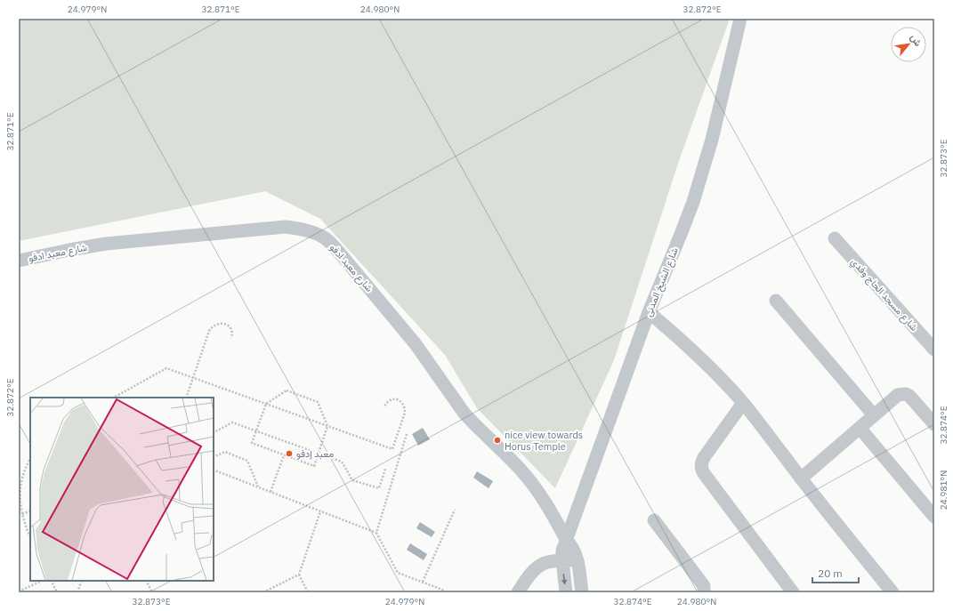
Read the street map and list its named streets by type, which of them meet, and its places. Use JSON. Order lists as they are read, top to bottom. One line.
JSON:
{"streets":{"street":["شارع معبد ادفو","شارع الشيخ المدنى","شارع مسجد الحاج وفدي"]},"crossings":[["شارع معبد ادفو","شارع الشيخ المدنى"]],"places":["nice view towards Horus Temple","معبد إدفو"],"scale_bar":"20 m","north":"top right","coordinates":["24.979°N","32.871°E","24.980°N","32.872°E","32.873°E","32.874°E","24.981°N"]}
